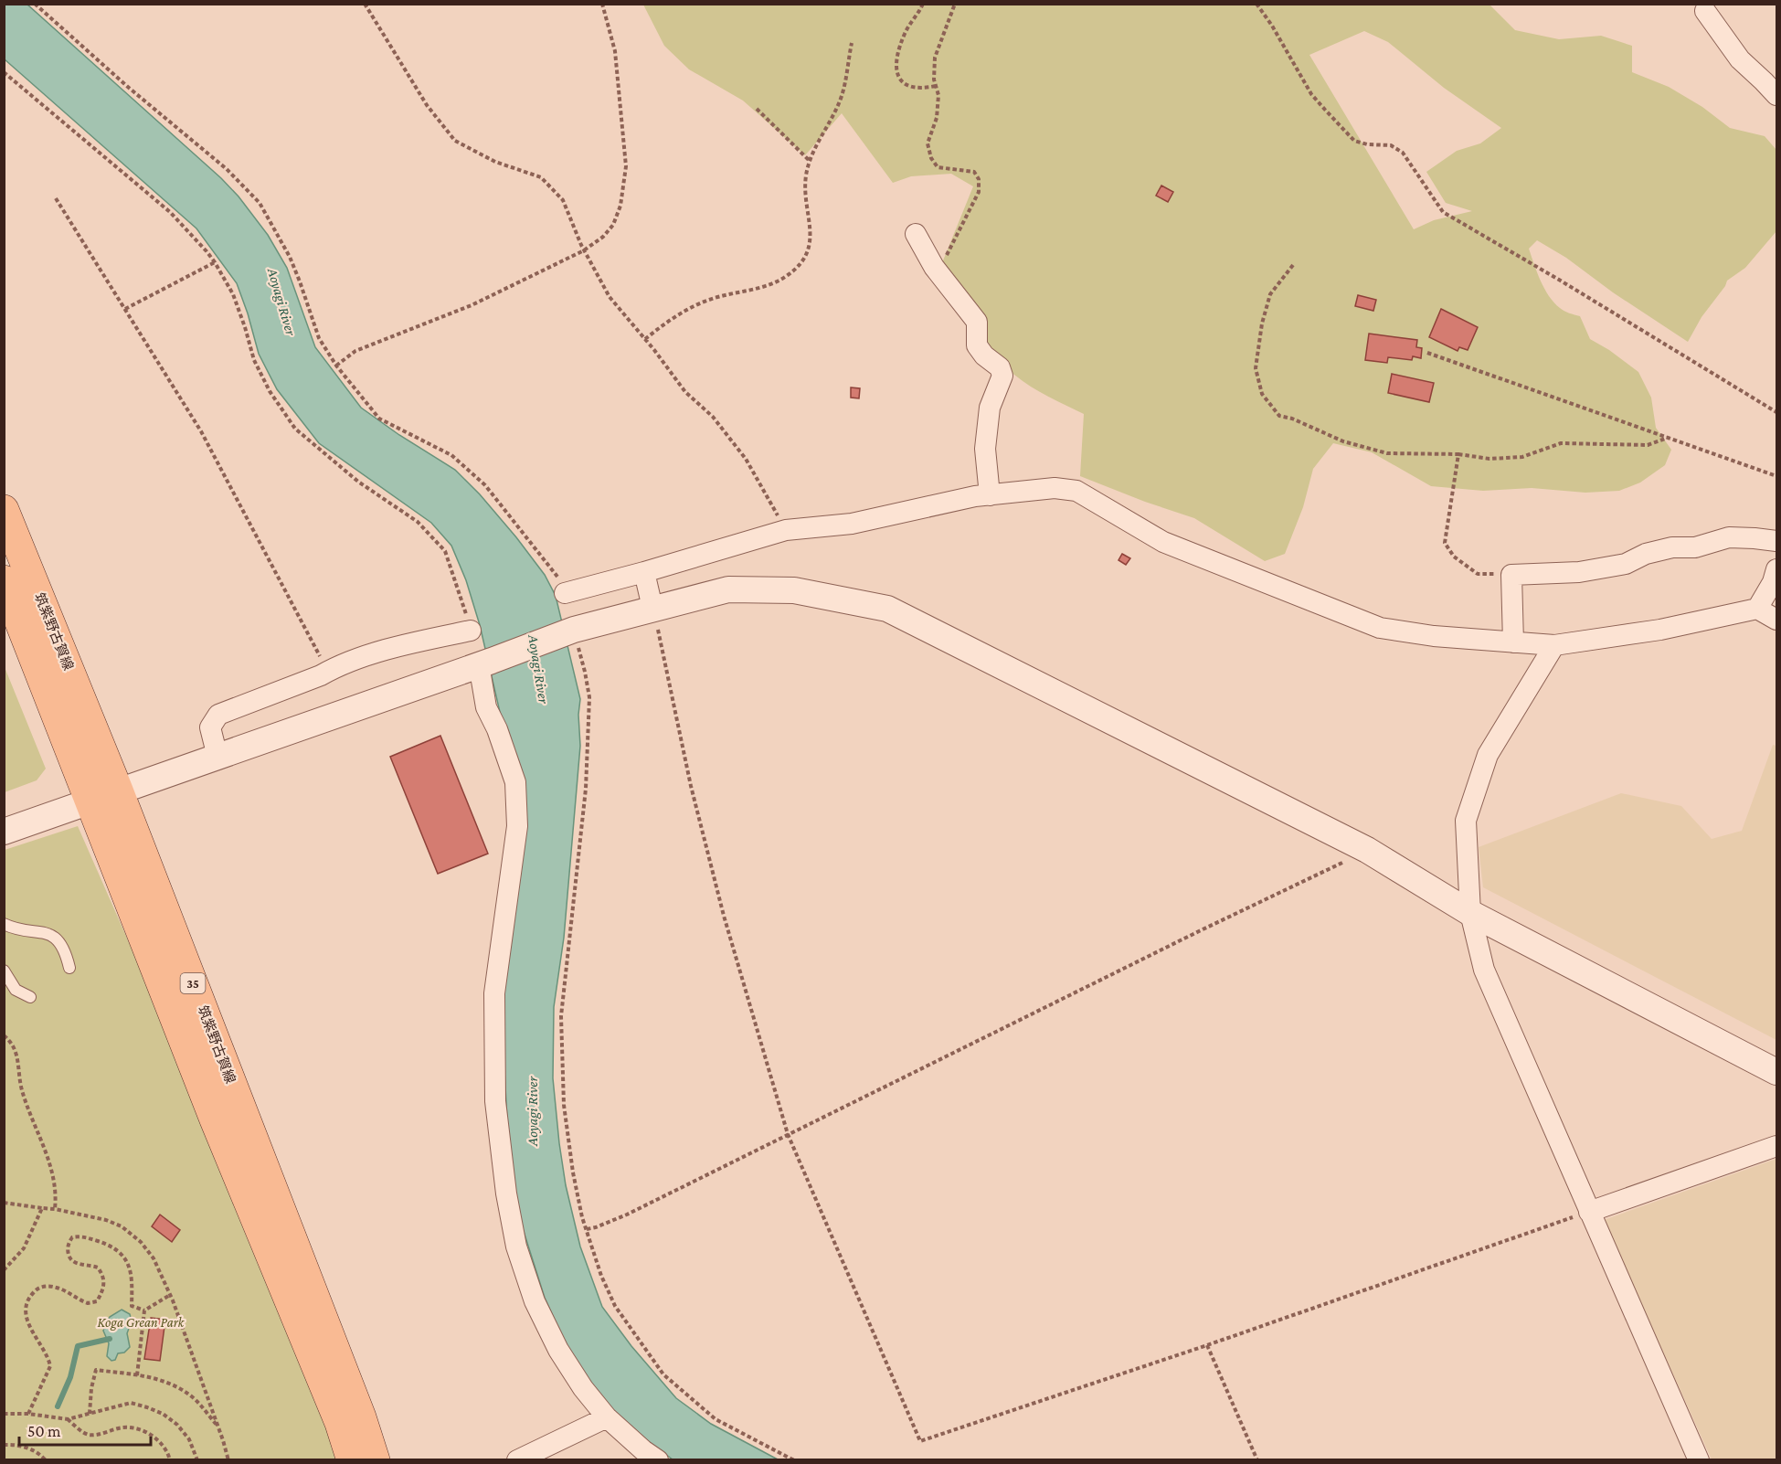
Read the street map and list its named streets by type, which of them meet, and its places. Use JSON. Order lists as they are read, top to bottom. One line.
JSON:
{"streets":{"main road":["筑紫野古賀線","35"]},"water":["Aoyagi River"],"parks":["Koga Grean Park"],"scale_bar":"50 m"}
